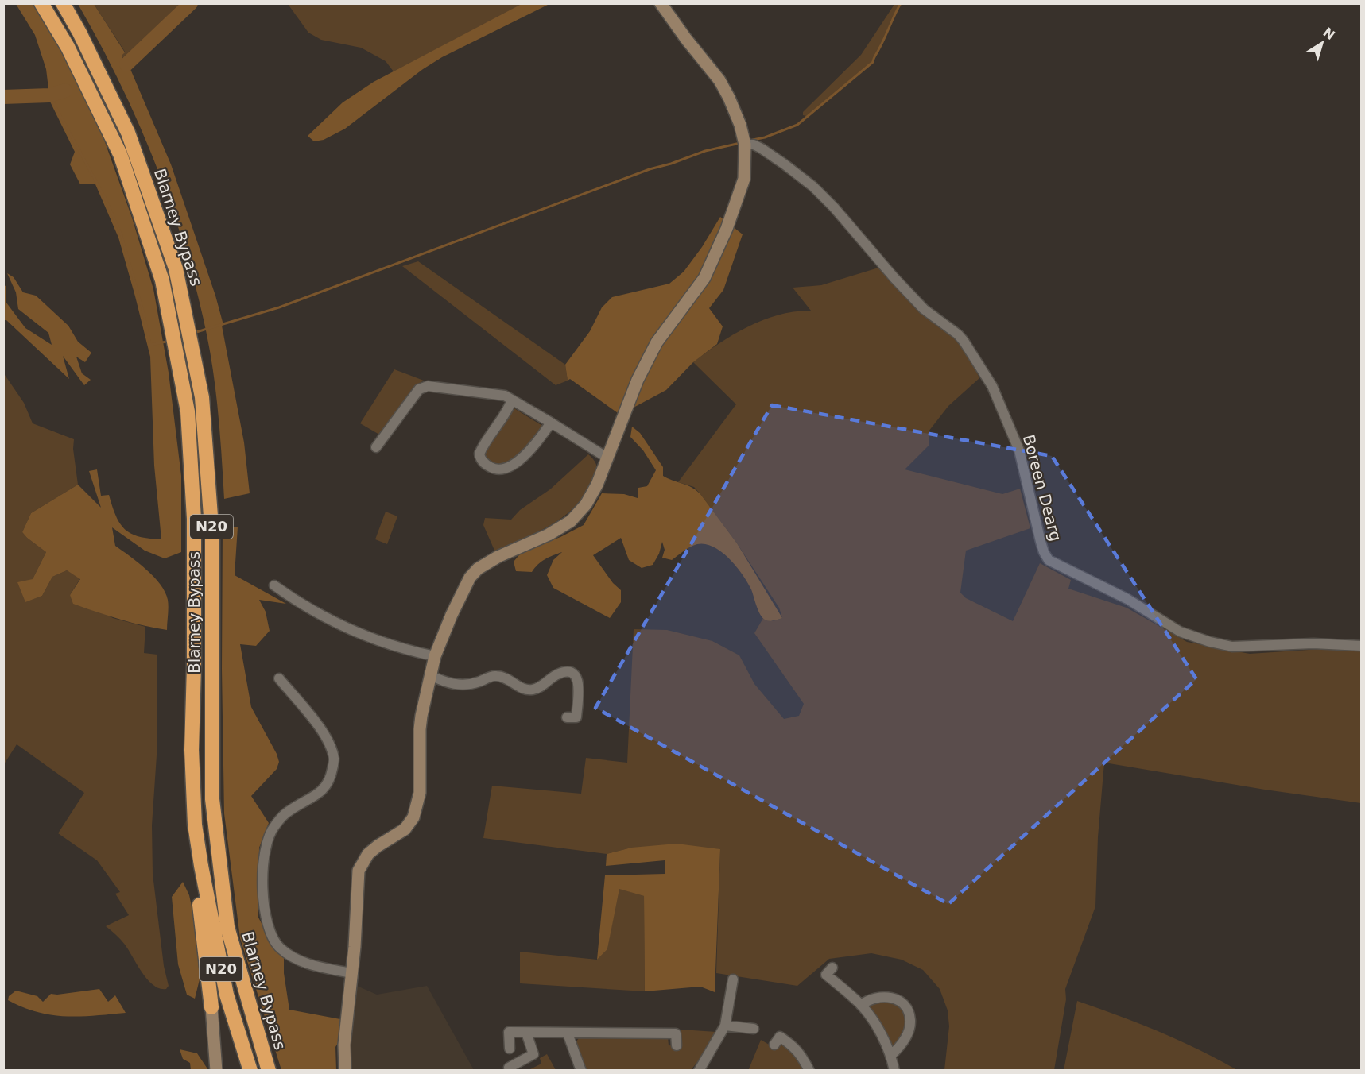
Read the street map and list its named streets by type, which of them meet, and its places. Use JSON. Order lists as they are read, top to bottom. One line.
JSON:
{"streets":{"highway":["Blarney Bypass","N20"],"street":["Boreen Dearg"]},"crossings":[["Blarney Bypass","N20"]],"north":"top right"}
